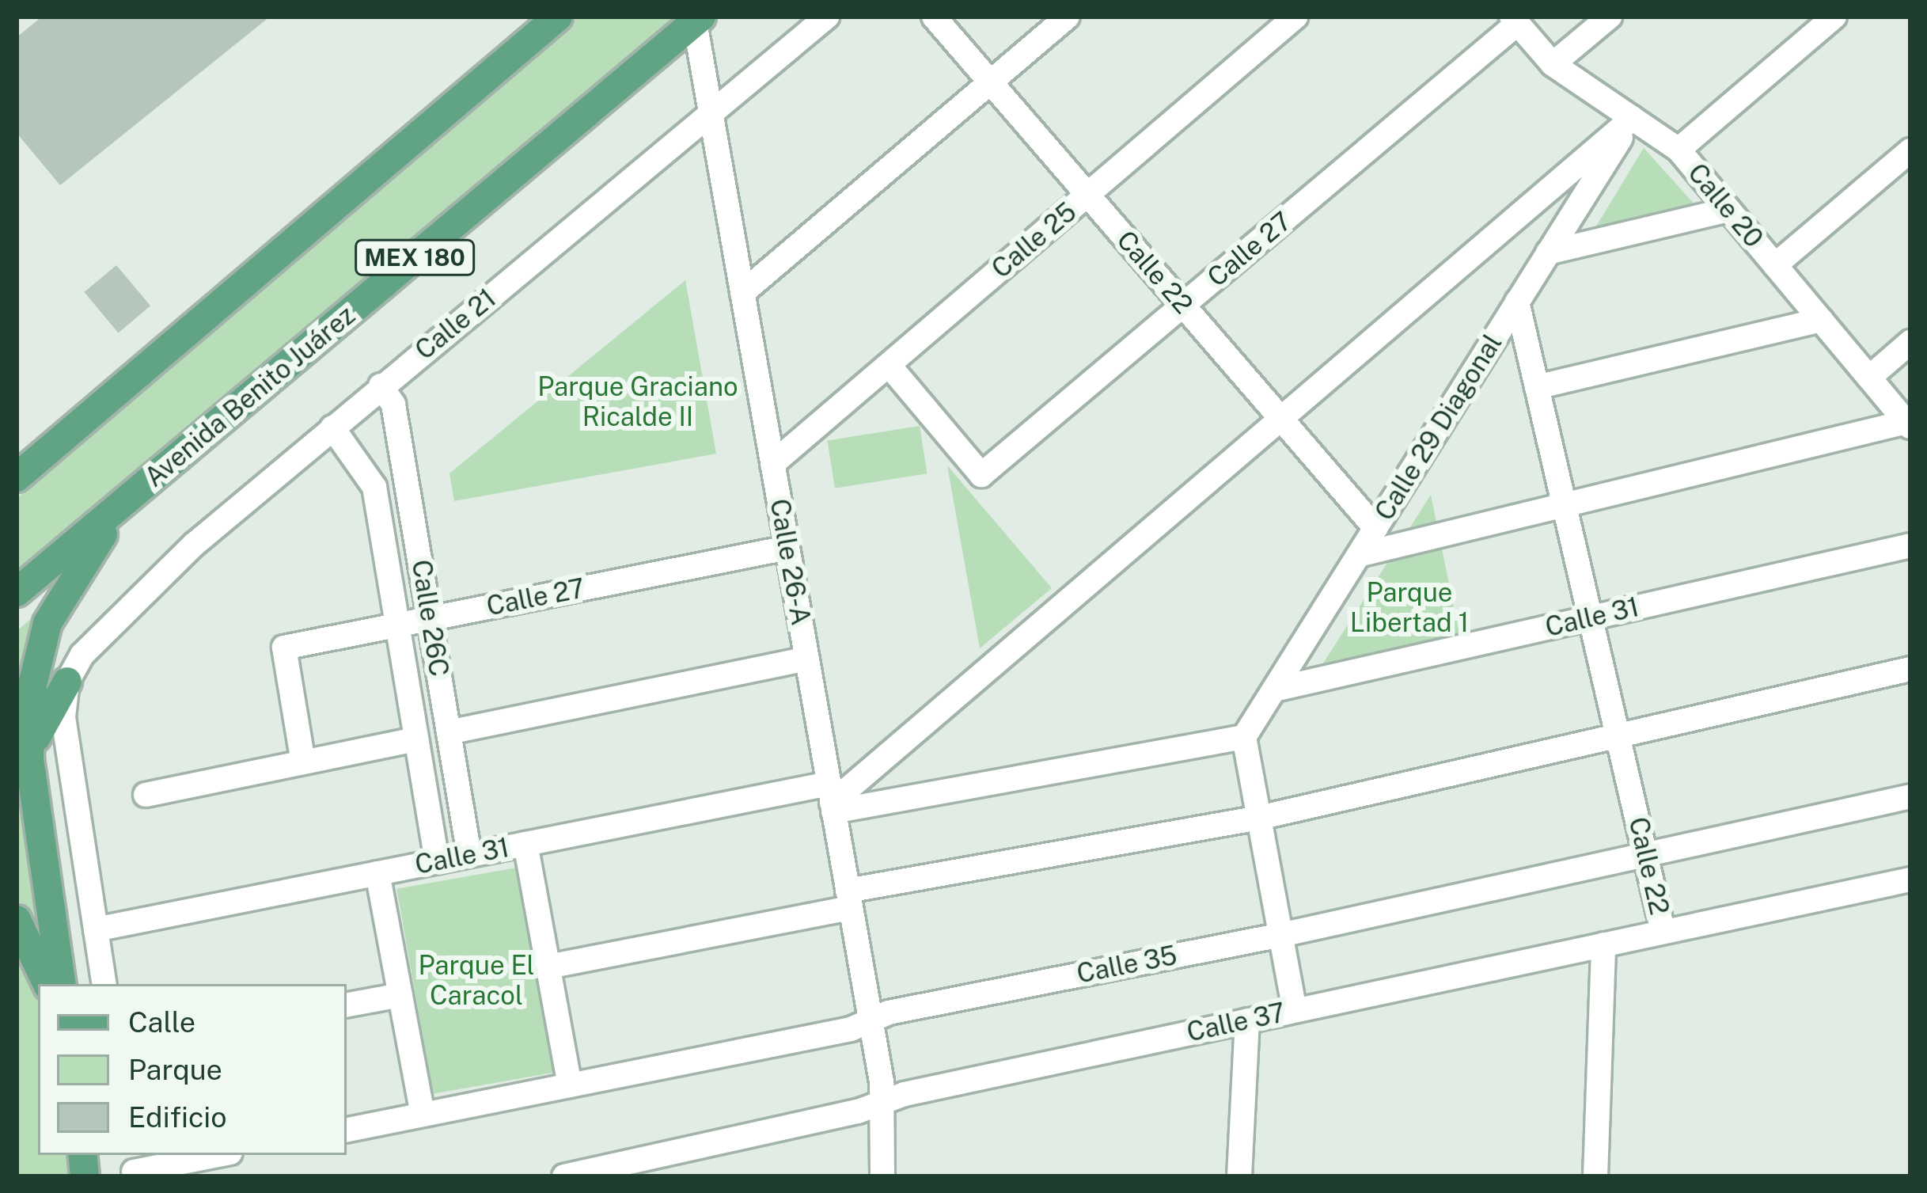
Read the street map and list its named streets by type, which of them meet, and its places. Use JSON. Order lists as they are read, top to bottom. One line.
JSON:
{"streets":{"main road":["MEX 180","Avenida Benito Juárez"],"street":["Calle 20","Calle 25","Calle 27","Calle 22","Calle 21","Calle 29 Diagonal","Calle 26-A","Calle 31","Calle 26C","Calle 35","Calle 37"]},"crossings":[["Calle 20","Calle 27"],["Calle 20","Calle 29 Diagonal"],["Calle 25","Calle 27"],["Calle 25","Calle 22"],["Calle 25","Calle 26-A"],["Calle 27","Calle 22"],["Calle 27","Calle 26-A"],["Calle 27","Calle 26C"],["Calle 22","Calle 29 Diagonal"],["Calle 22","Calle 31"],["Calle 22","Calle 35"],["Calle 22","Calle 37"],["Calle 21","Calle 26-A"],["Calle 21","Calle 26C"],["Avenida Benito Juárez","Calle 26-A"],["Calle 29 Diagonal","Calle 31"],["Calle 26-A","Calle 31"],["Calle 26-A","Calle 35"],["Calle 26-A","Calle 37"],["Calle 31","Calle 26C"]],"parks":["Parque Graciano Ricalde II","Parque Libertad 1","Parque El Caracol"],"legend":["Calle","Parque","Edificio"]}
